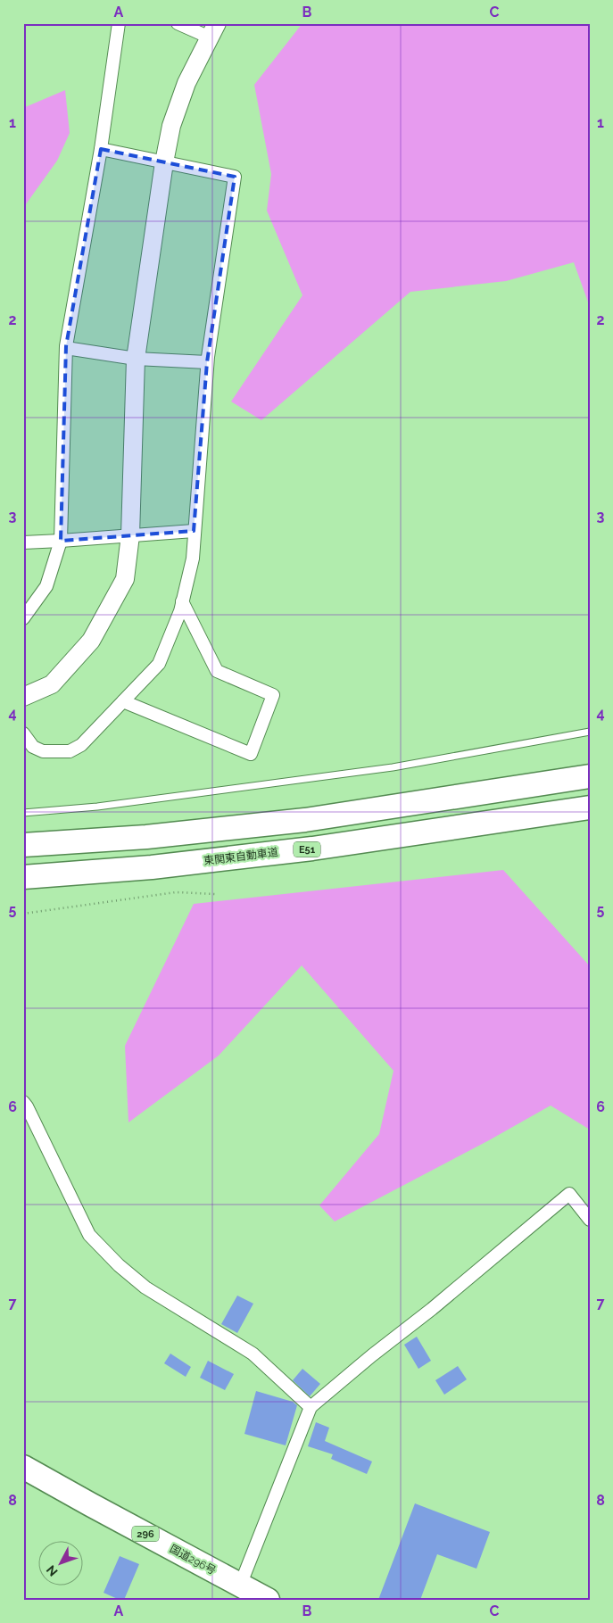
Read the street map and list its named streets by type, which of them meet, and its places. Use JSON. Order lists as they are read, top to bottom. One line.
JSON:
{"streets":{"highway":["E51","東関東自動車道","296","国道296号"]},"north":"bottom left","grid":{"columns":["A","B","C"],"rows":["1","2","3","4","5","6","7","8"]}}
